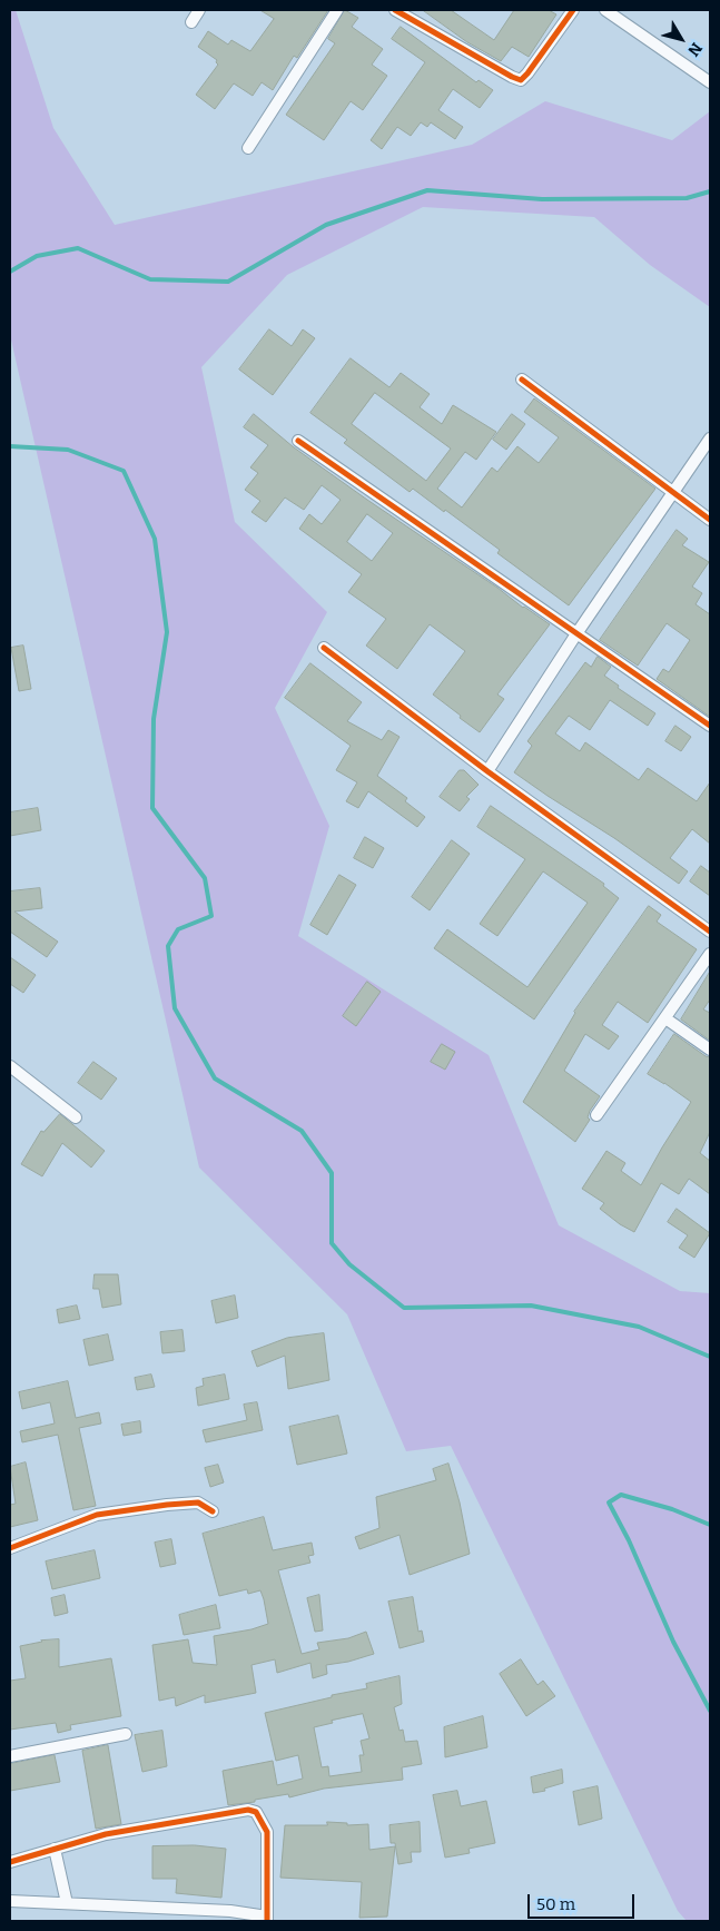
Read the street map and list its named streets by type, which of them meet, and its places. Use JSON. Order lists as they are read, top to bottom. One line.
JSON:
{"scale_bar":"50 m","north":"bottom right"}
